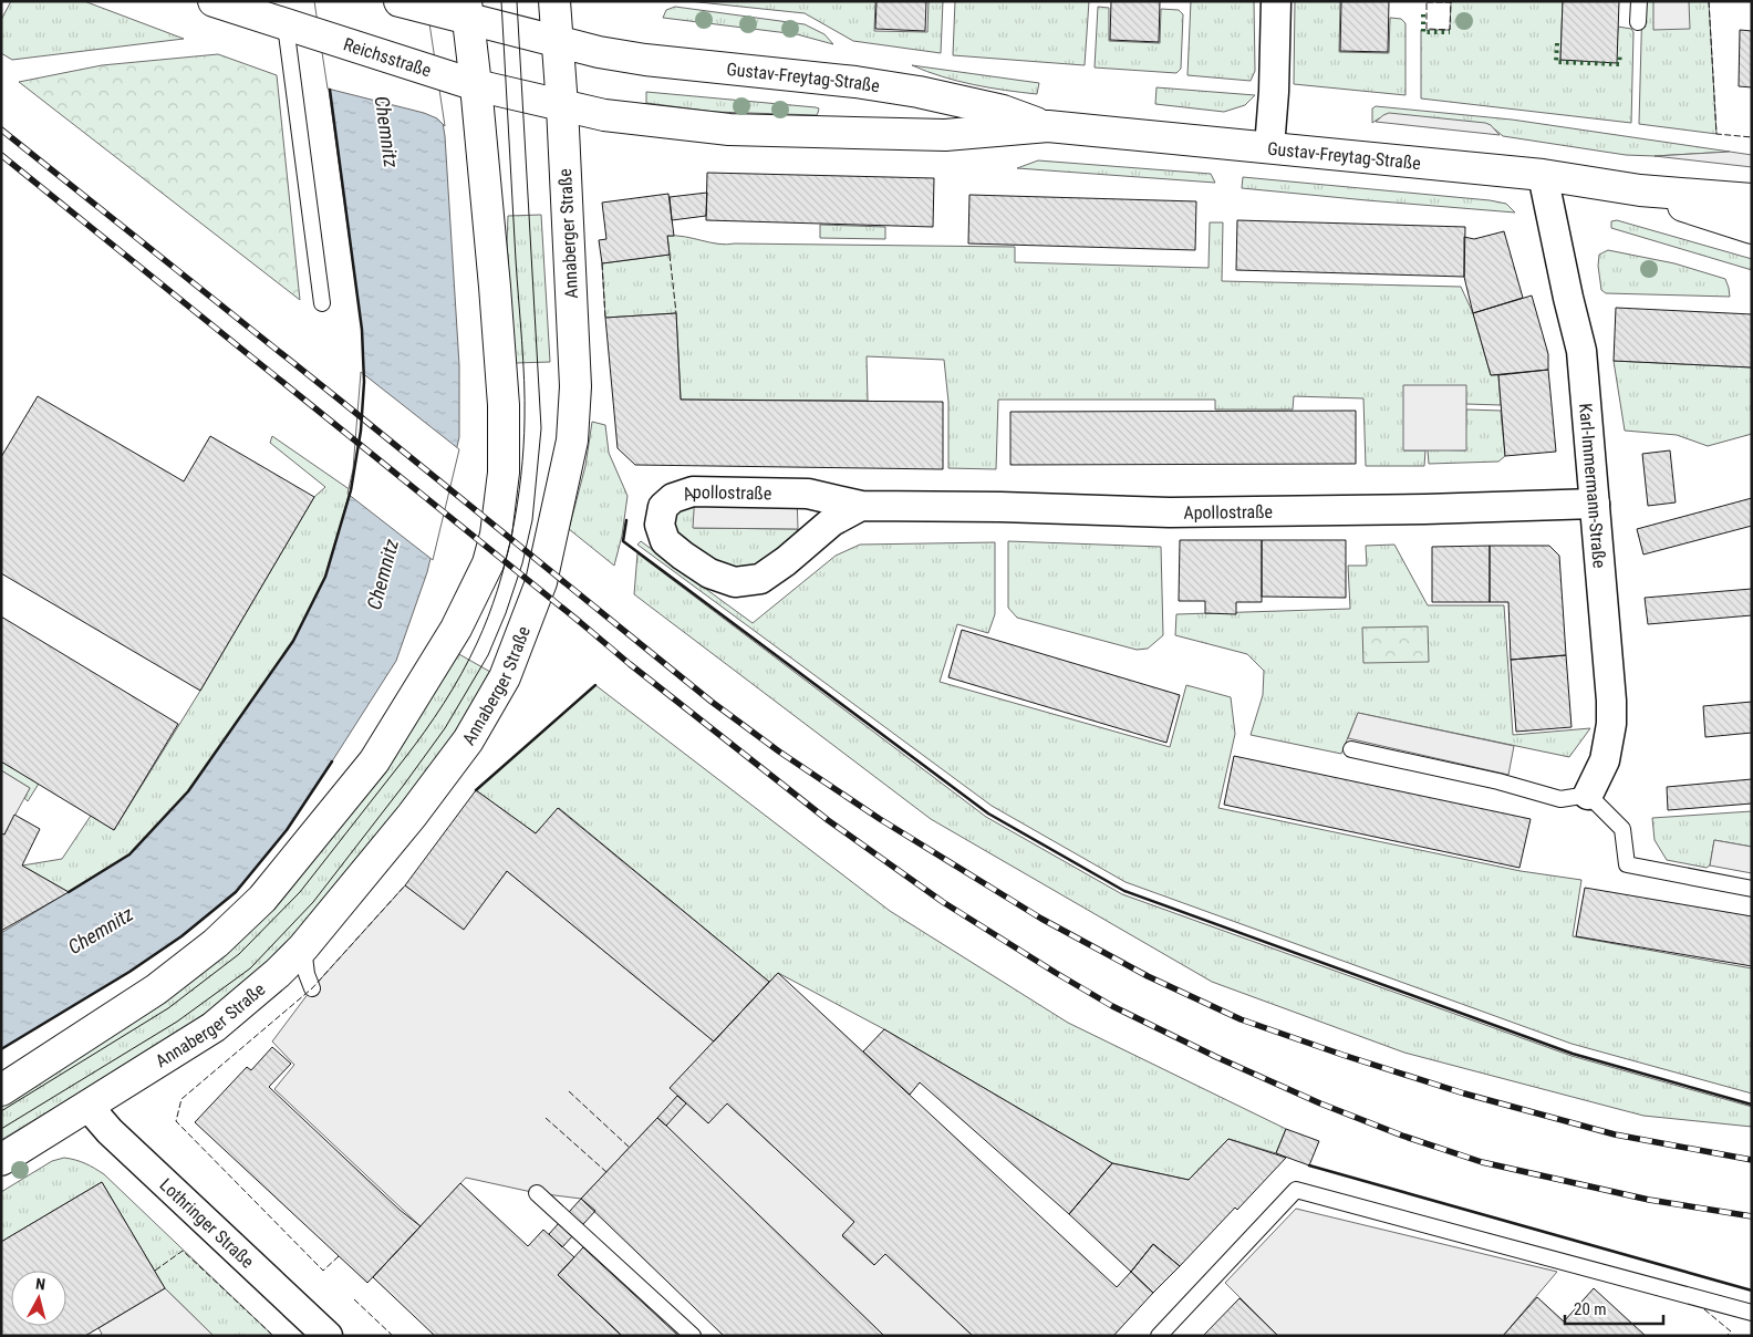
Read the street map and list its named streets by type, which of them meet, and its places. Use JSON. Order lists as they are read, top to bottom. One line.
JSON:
{"streets":{"main road":["Reichsstraße","Gustav-Freytag-Straße","Annaberger Straße"],"street":["Karl-Immermann-Straße","Apollostraße","Lothringer Straße"]},"crossings":[["Reichsstraße","Gustav-Freytag-Straße"],["Reichsstraße","Annaberger Straße"],["Gustav-Freytag-Straße","Annaberger Straße"],["Gustav-Freytag-Straße","Karl-Immermann-Straße"],["Annaberger Straße","Lothringer Straße"],["Karl-Immermann-Straße","Apollostraße"]],"water":["Chemnitz"],"scale_bar":"20 m","north":"top"}
